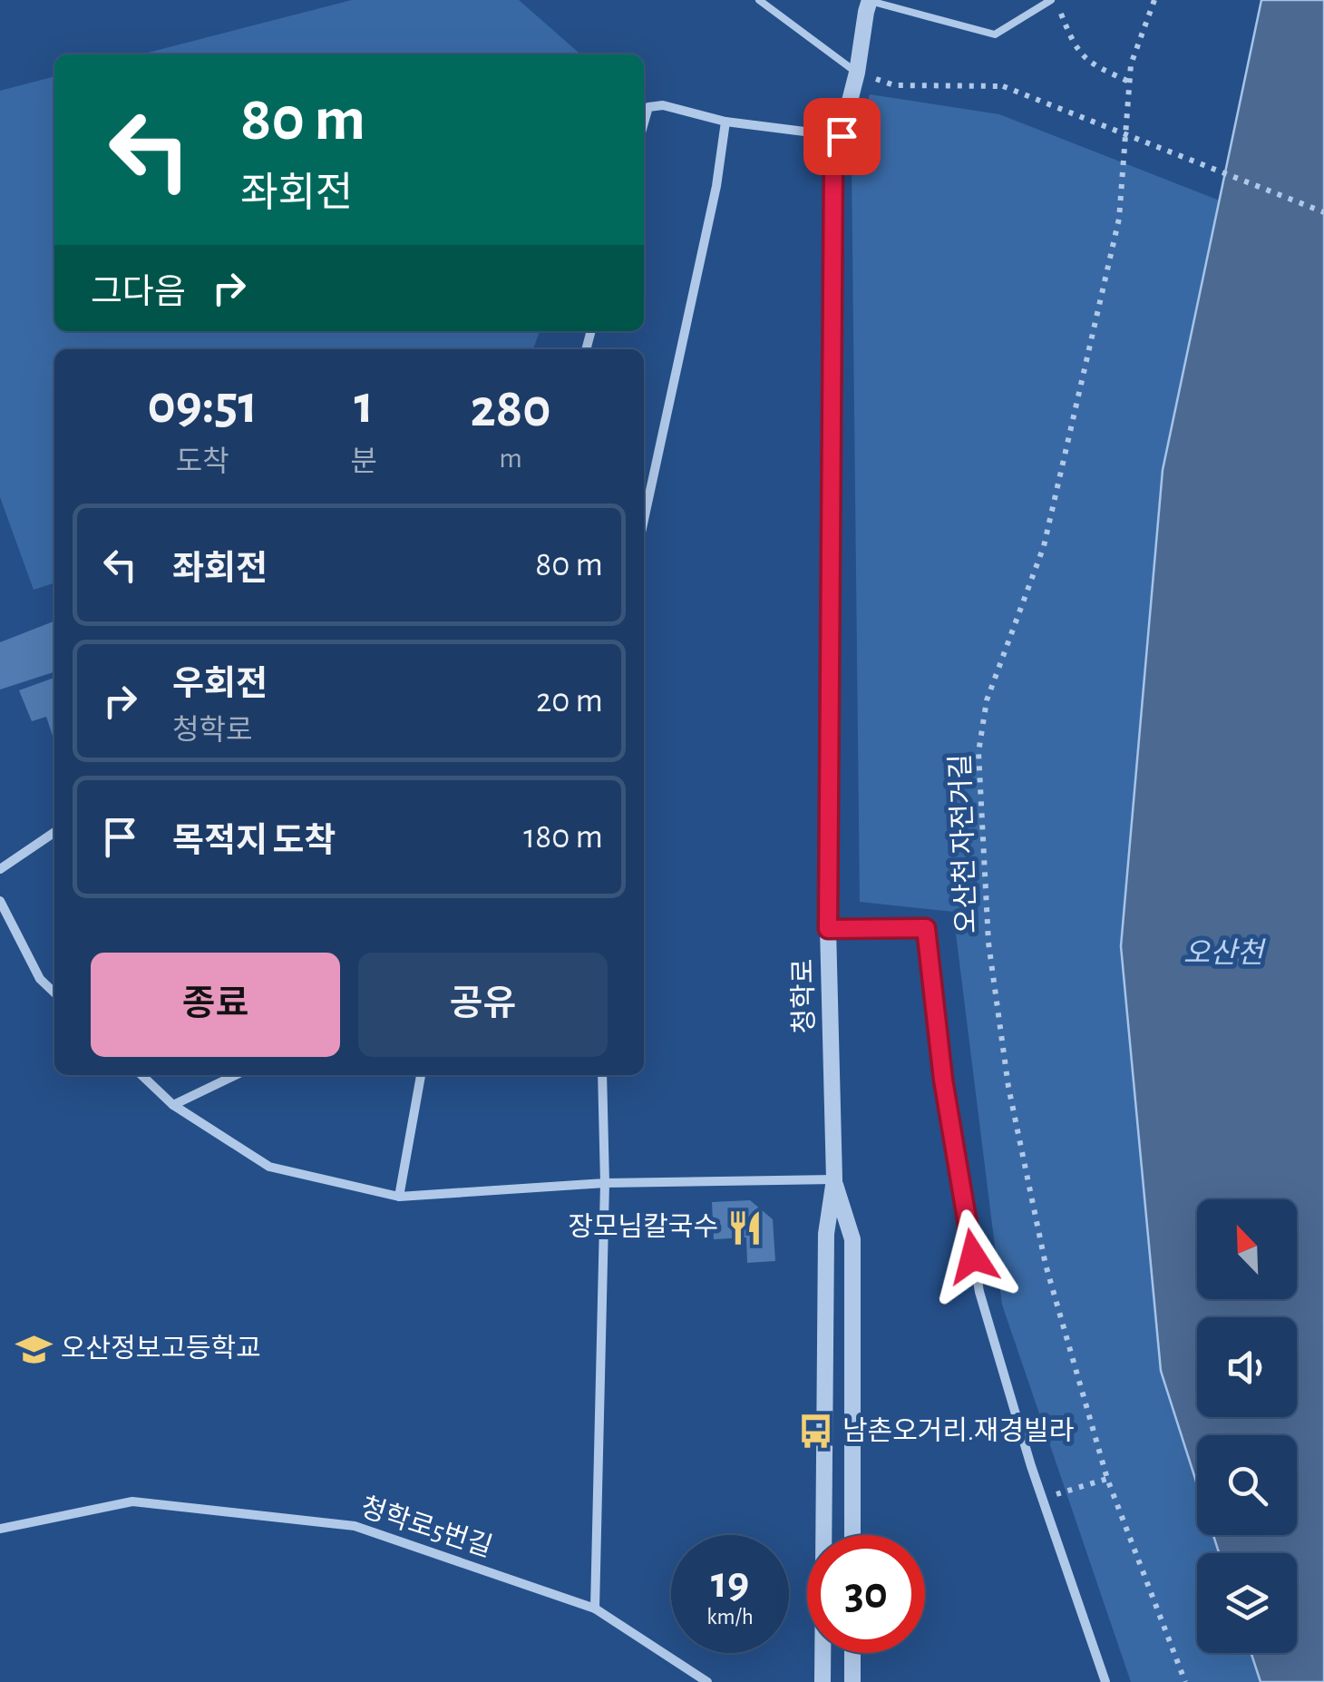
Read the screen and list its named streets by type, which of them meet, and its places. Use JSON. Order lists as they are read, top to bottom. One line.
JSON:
{"streets":{"street":["청학로","청학로5번길"],"path":["오산천 자전거길"]},"water":["오산천"],"places":{"restaurant":["장모님칼국수"],"school or university":["오산정보고등학교"],"bus stop":["남촌오거리.재경빌라"]},"north":"top left","page":{"turn":["80 m","좌회전"],"then":"그다음","eta":["09:51","도착","1","분","280","m"],"list":[{"name":"좌회전","value":"80 m"},{"name":"우회전","note":"청학로","value":"20 m"},{"name":"목적지 도착","value":"180 m"}],"buttons":["종료","공유"],"speed":"19 km/h","limit":"30"}}
